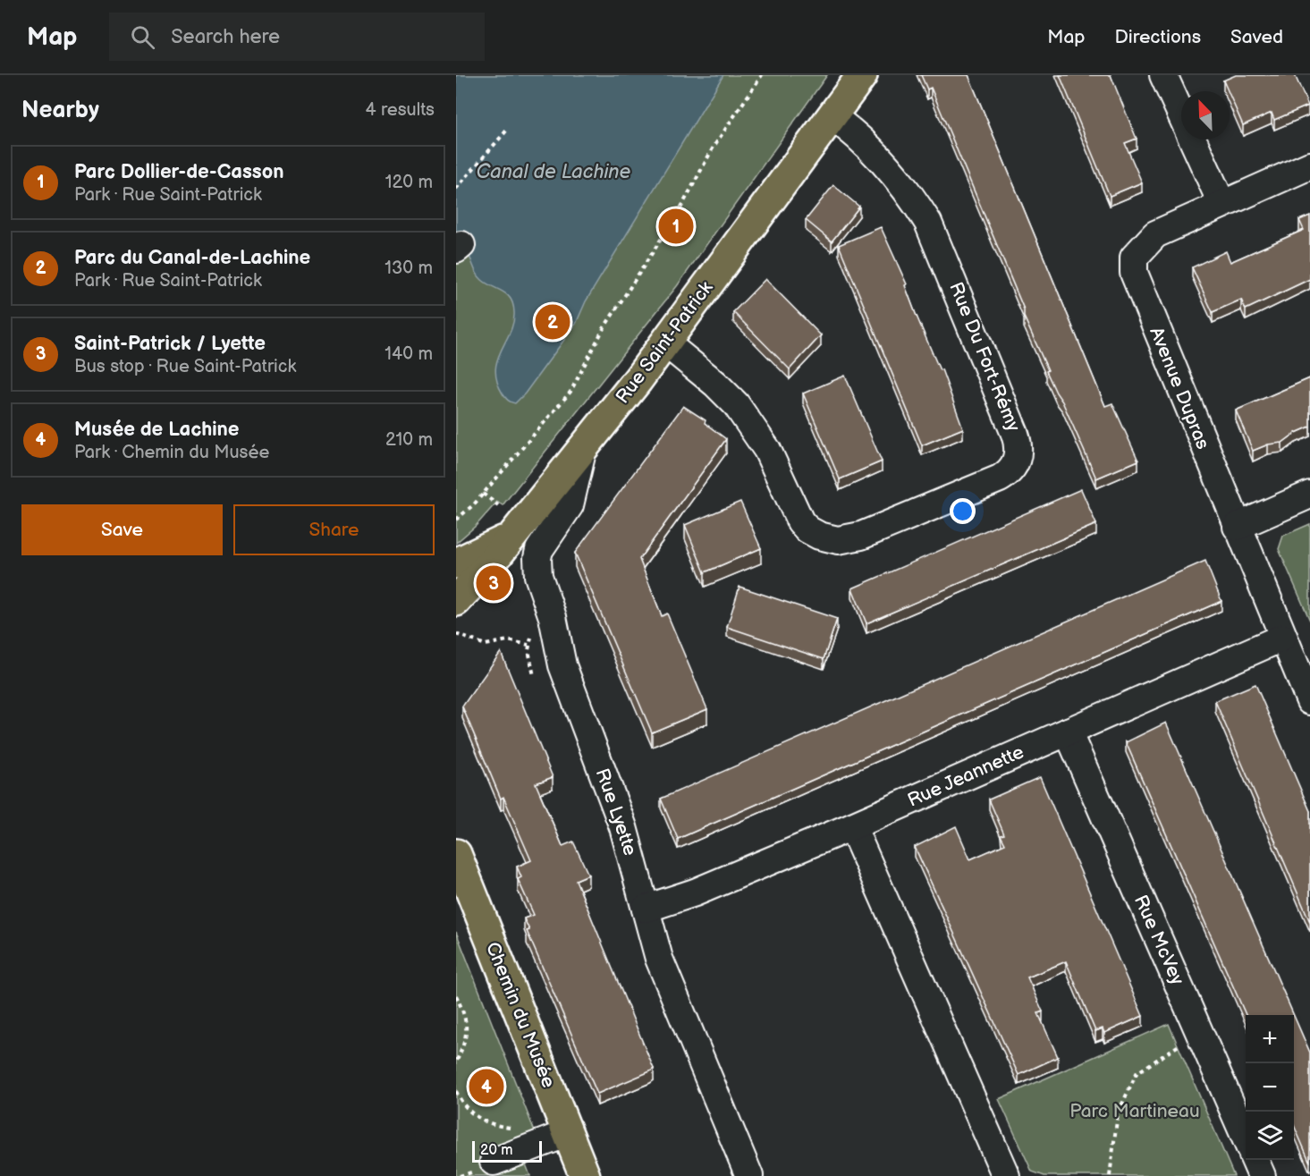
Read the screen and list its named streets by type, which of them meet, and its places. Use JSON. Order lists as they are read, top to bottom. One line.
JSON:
{"streets":{"main road":["Rue Saint-Patrick","Chemin du Musée"],"street":["Rue Du Fort-Rémy","Avenue Dupras","Rue Jeannette","Rue Lyette","Rue McVey"]},"crossings":[["Rue Saint-Patrick","Rue Du Fort-Rémy"],["Rue Saint-Patrick","Rue Lyette"],["Avenue Dupras","Rue Jeannette"],["Rue Jeannette","Rue Lyette"],["Rue Jeannette","Rue McVey"]],"water":["Canal de Lachine"],"parks":["Parc Martineau"],"scale_bar":"20 m","north":"top left","page":{"header":"Map","search":"Search here","nav":["Map","Directions","Saved"],"heading":["Nearby","4 results"],"list":[{"mark":"1","name":"Parc Dollier-de-Casson","note":"Park · Rue Saint-Patrick","value":"120 m"},{"mark":"2","name":"Parc du Canal-de-Lachine","note":"Park · Rue Saint-Patrick","value":"130 m"},{"mark":"3","name":"Saint-Patrick / Lyette","note":"Bus stop · Rue Saint-Patrick","value":"140 m"},{"mark":"4","name":"Musée de Lachine","note":"Park · Chemin du Musée","value":"210 m"}],"pins":["1","2","3","4"],"buttons":["Save","Share"],"map_buttons":["+","−"],"scale":"20 m"}}
